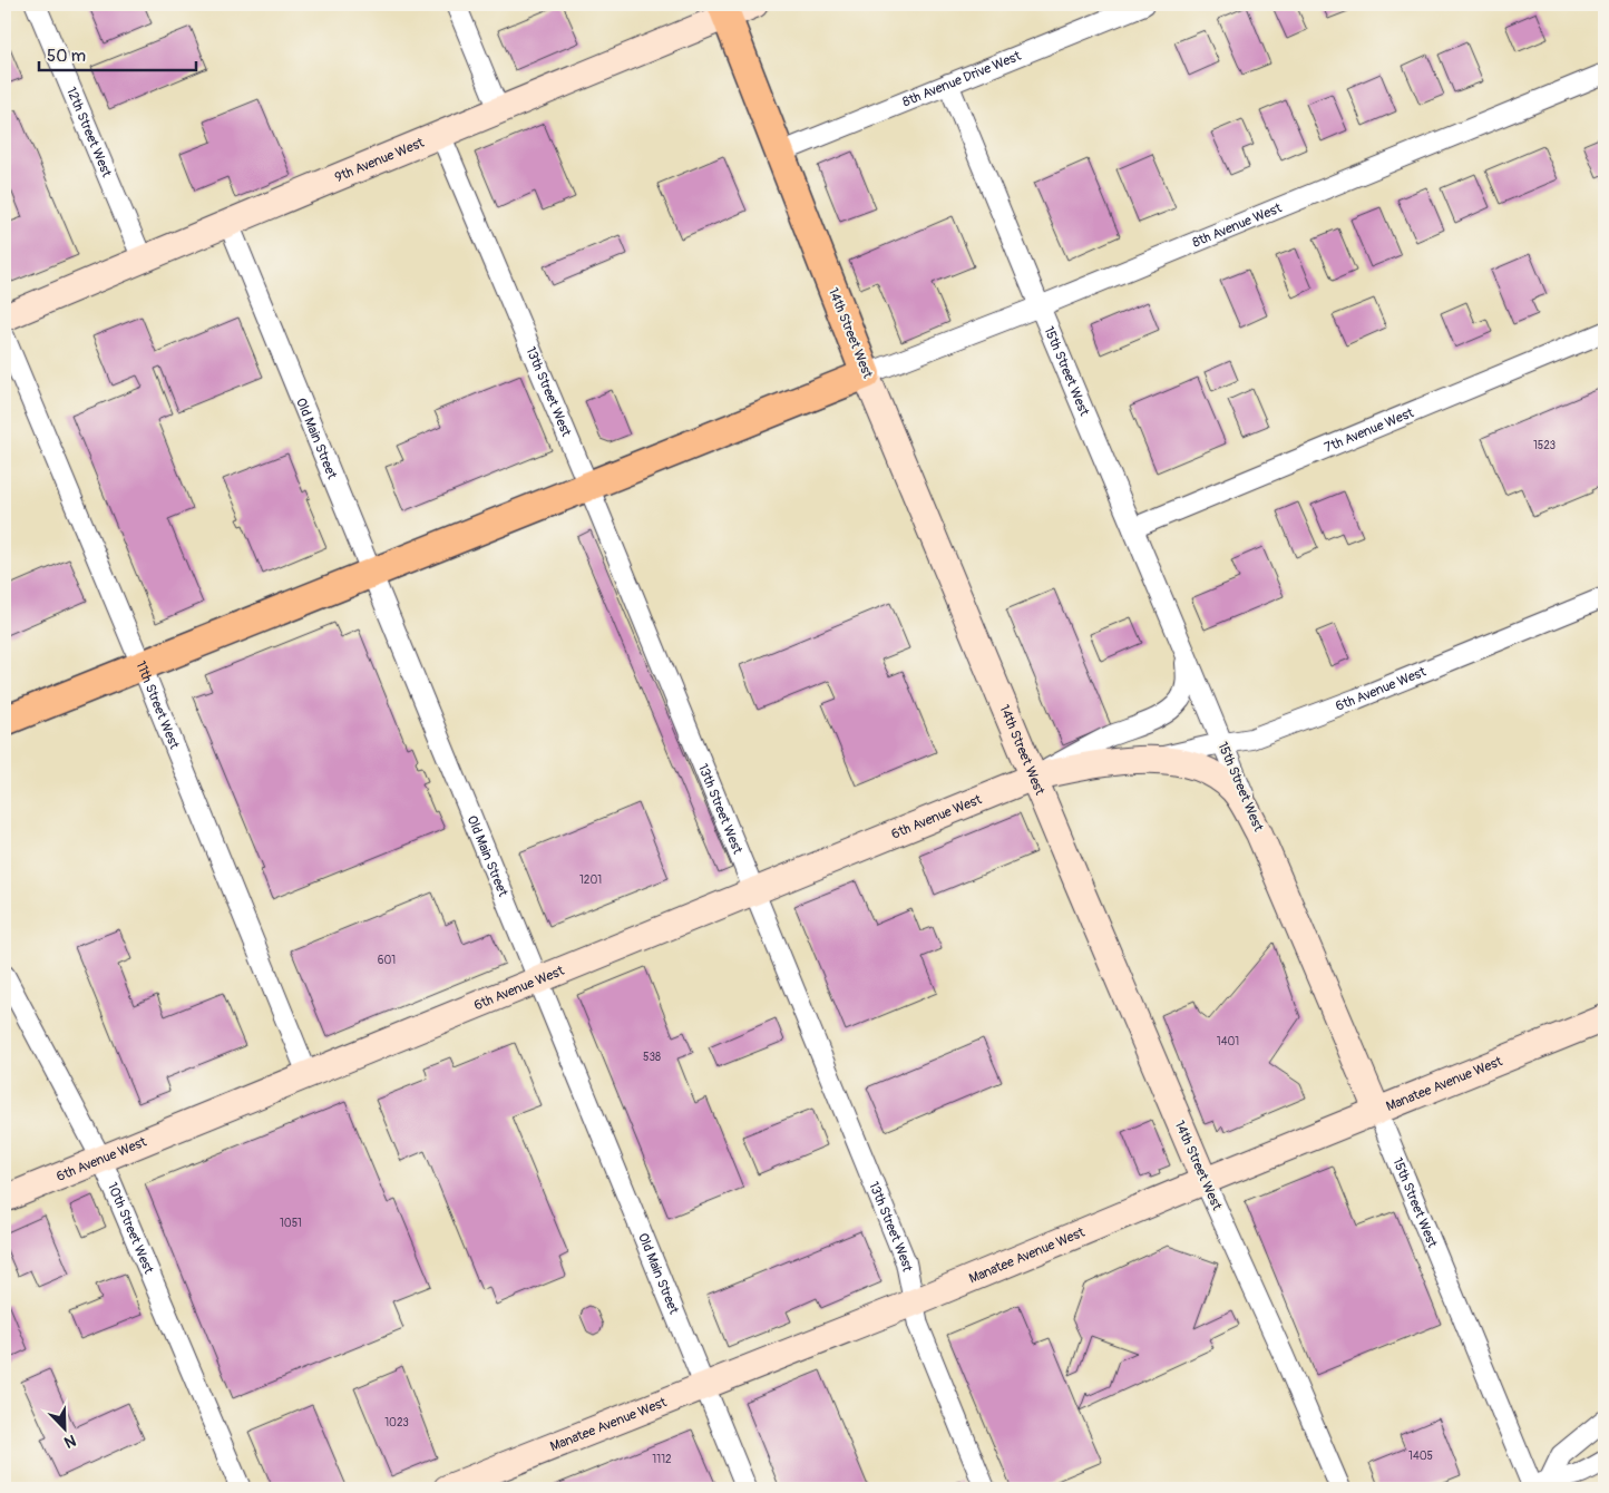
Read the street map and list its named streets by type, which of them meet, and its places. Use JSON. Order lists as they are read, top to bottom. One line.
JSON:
{"streets":{"main road":["9th Avenue West","14th Street West","15th Street West","6th Avenue West","Manatee Avenue West"],"street":["8th Avenue Drive West","12th Street West","8th Avenue West","13th Street West","7th Avenue West","Old Main Street","11th Street West","10th Street West"]},"crossings":[["8th Avenue Drive West","14th Street West"],["8th Avenue Drive West","15th Street West"],["12th Street West","9th Avenue West"],["9th Avenue West","14th Street West"],["9th Avenue West","13th Street West"],["9th Avenue West","Old Main Street"],["8th Avenue West","14th Street West"],["8th Avenue West","15th Street West"],["14th Street West","6th Avenue West"],["14th Street West","Manatee Avenue West"],["15th Street West","7th Avenue West"],["15th Street West","6th Avenue West"],["15th Street West","Manatee Avenue West"],["13th Street West","6th Avenue West"],["13th Street West","Manatee Avenue West"],["Old Main Street","6th Avenue West"],["Old Main Street","Manatee Avenue West"],["6th Avenue West","11th Street West"],["6th Avenue West","10th Street West"]],"house_numbers":["1523","1201","601","1401","538","1051","1023","1405","1112"],"scale_bar":"50 m","north":"bottom right"}
